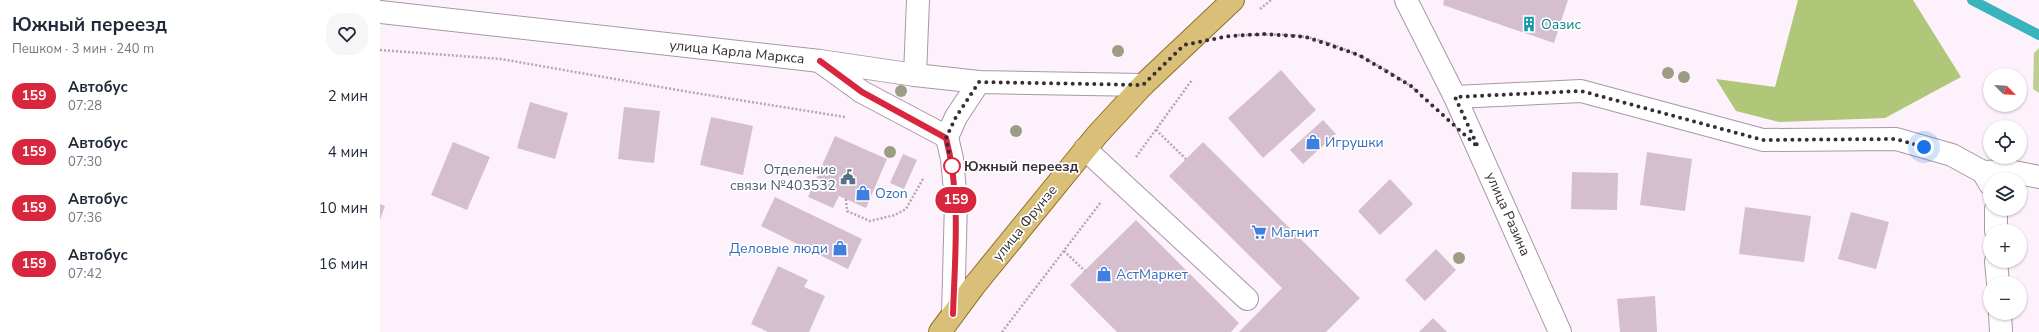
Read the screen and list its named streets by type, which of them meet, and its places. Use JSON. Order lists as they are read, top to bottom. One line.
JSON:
{"streets":{"main road":["улица Фрунзе"],"street":["улица Карла Маркса","улица Разина"]},"crossings":[["улица Карла Маркса","улица Фрунзе"]],"places":{"building":["Оазис"],"shop":["Игрушки","Ozon","Деловые люди","АстМаркет"],"other":["Южный переезд"],"public building":["Отделение связи №403532"],"supermarket":["Магнит"]},"lines":["bus line 159"],"north":"bottom right","page":{"heading":["Южный переезд","Пешком · 3 мин · 240 m"],"on_map":"159","list":[{"mark":"159","name":"Автобус","note":"07:28","value":"2 мин"},{"mark":"159","name":"Автобус","note":"07:30","value":"4 мин"},{"mark":"159","name":"Автобус","note":"07:36","value":"10 мин"},{"mark":"159","name":"Автобус","note":"07:42","value":"16 мин"}],"map_buttons":["+","−"]}}
